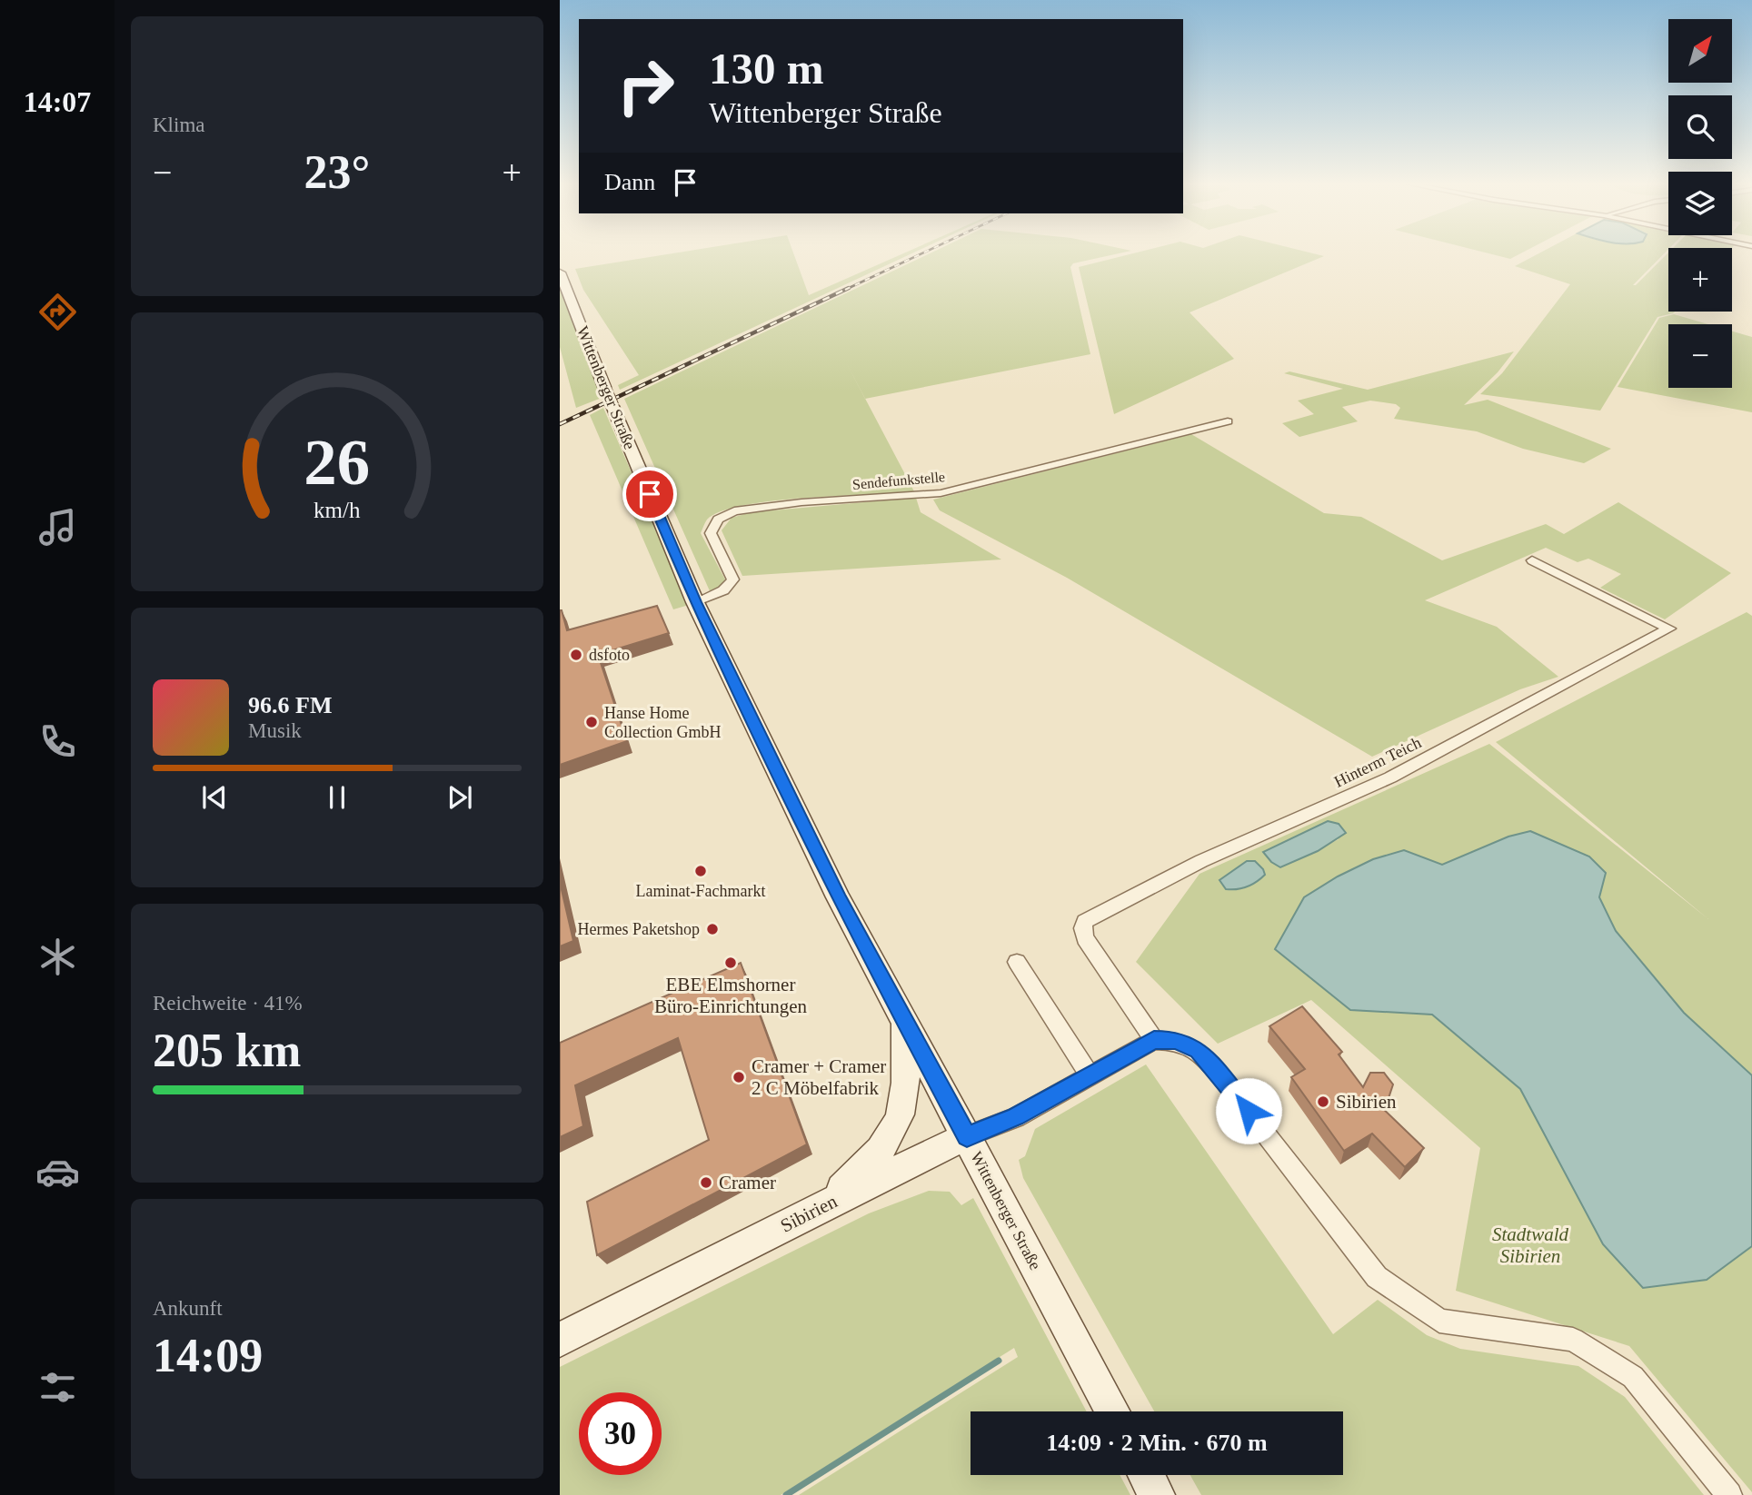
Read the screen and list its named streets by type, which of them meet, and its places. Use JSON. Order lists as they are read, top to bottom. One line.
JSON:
{"streets":{"main road":["Wittenberger Straße","Sibirien"],"street":["Sendefunkstelle","Hinterm Teich"]},"crossings":[["Wittenberger Straße","Sendefunkstelle"],["Wittenberger Straße","Sibirien"],["Hinterm Teich","Sibirien"]],"parks":["Stadtwald Sibirien"],"places":["dsfoto","Hanse Home Collection GmbH","Laminat-Fachmarkt","Hermes Paketshop","EBE Elmshorner Büro-Einrichtungen","Cramer + Cramer 2 C Möbelfabrik","Sibirien","Cramer"],"north":"top right","page":{"tabs":"14:07","tile":["Klima",["Reichweite · 41%","205 km"],["Ankunft","14:09"]],"map_buttons":["+","−"],"turn":["130 m","Wittenberger Straße"],"heat":["−","23°","+"],"then":"Dann","song":["96.6 FM","Musik"],"limit":"30","trip":"14:09 · 2 Min. · 670 m","gauge":["26","km/h"]}}
